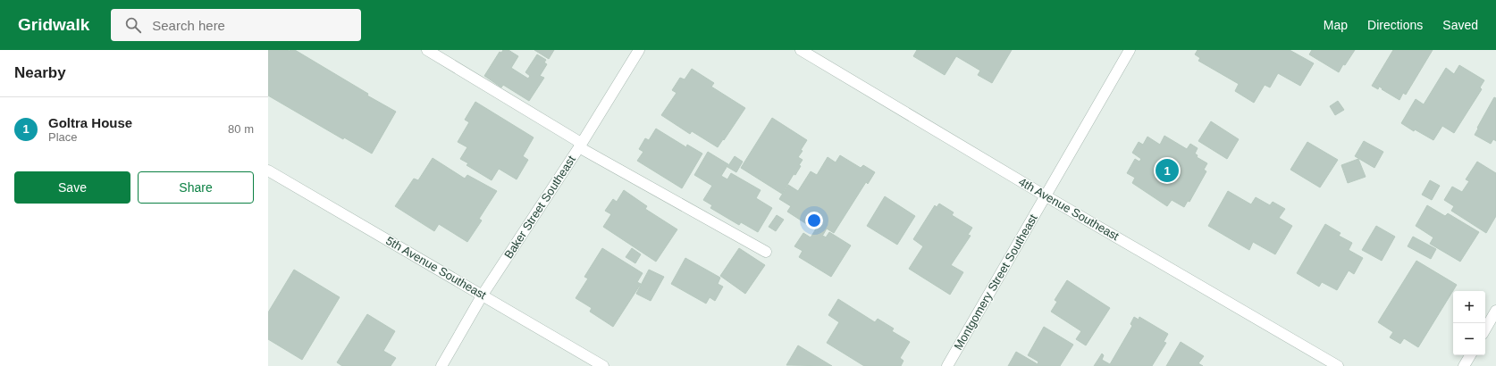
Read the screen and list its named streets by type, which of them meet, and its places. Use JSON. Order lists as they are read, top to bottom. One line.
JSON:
{"streets":{"street":["Baker Street Southeast","4th Avenue Southeast","5th Avenue Southeast","Montgomery Street Southeast"]},"crossings":[["Baker Street Southeast","5th Avenue Southeast"],["4th Avenue Southeast","Montgomery Street Southeast"]],"page":{"header":"Gridwalk","search":"Search here","nav":["Map","Directions","Saved"],"heading":"Nearby","list":[{"mark":"1","name":"Goltra House","note":"Place","value":"80 m"}],"pins":"1","buttons":["Save","Share"],"map_buttons":["+","−"]}}
